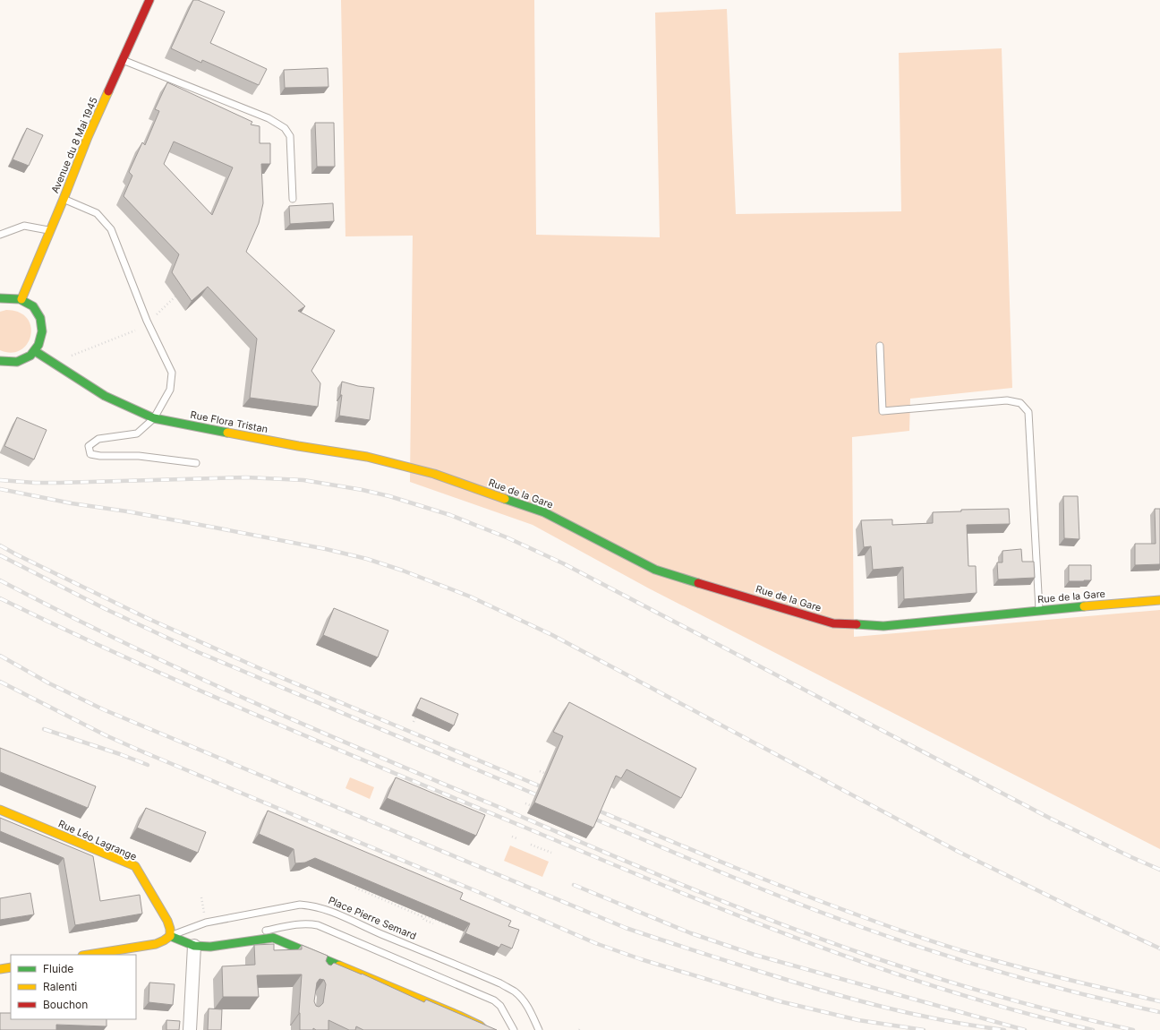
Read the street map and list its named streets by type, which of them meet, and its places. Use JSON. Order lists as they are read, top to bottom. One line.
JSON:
{"streets":{"main road":["Avenue du 8 Mai 1945","Rue Flora Tristan","Rue de la Gare","Rue Léo Lagrange"],"lane":["Place Pierre Semard"]},"crossings":[["Rue Flora Tristan","Rue de la Gare"],["Rue Léo Lagrange","Place Pierre Semard"]],"legend":["Fluide","Ralenti","Bouchon"]}
